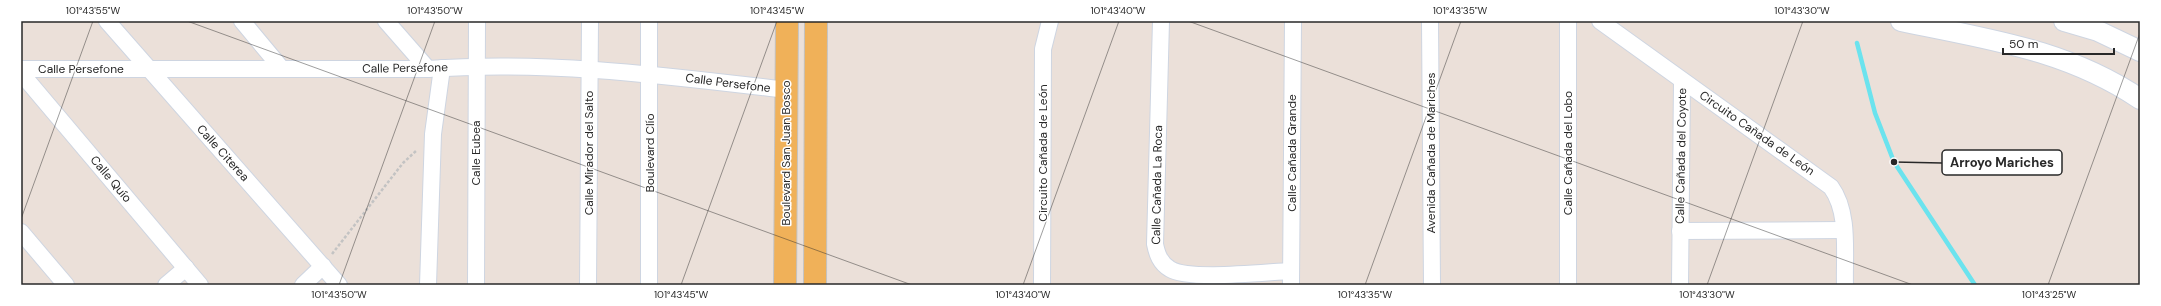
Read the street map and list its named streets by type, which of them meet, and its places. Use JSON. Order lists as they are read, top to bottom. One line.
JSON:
{"streets":{"main road":["Boulevard San Juan Bosco"],"street":["Calle Persefone","Circuito Cañada de León","Calle Citerea","Calle Eubea","Calle Mirador del Salto","Boulevard Clío","Calle Cañada Grande","Avenida Cañada de Mariches","Calle Cañada del Lobo","Calle Cañada del Coyote","Calle Quío","Calle Cañada La Roca"]},"crossings":[["Calle Persefone","Calle Citerea"],["Calle Persefone","Calle Eubea"],["Calle Persefone","Calle Mirador del Salto"],["Calle Persefone","Boulevard Clío"],["Calle Persefone","Boulevard San Juan Bosco"],["Circuito Cañada de León","Calle Cañada del Coyote"],["Calle Cañada Grande","Calle Cañada La Roca"]],"places":["Arroyo Mariches"],"scale_bar":"50 m","coordinates":["101°43'55\"W","101°43'50\"W","101°43'45\"W","101°43'40\"W","101°43'35\"W","101°43'30\"W","101°43'25\"W"]}
